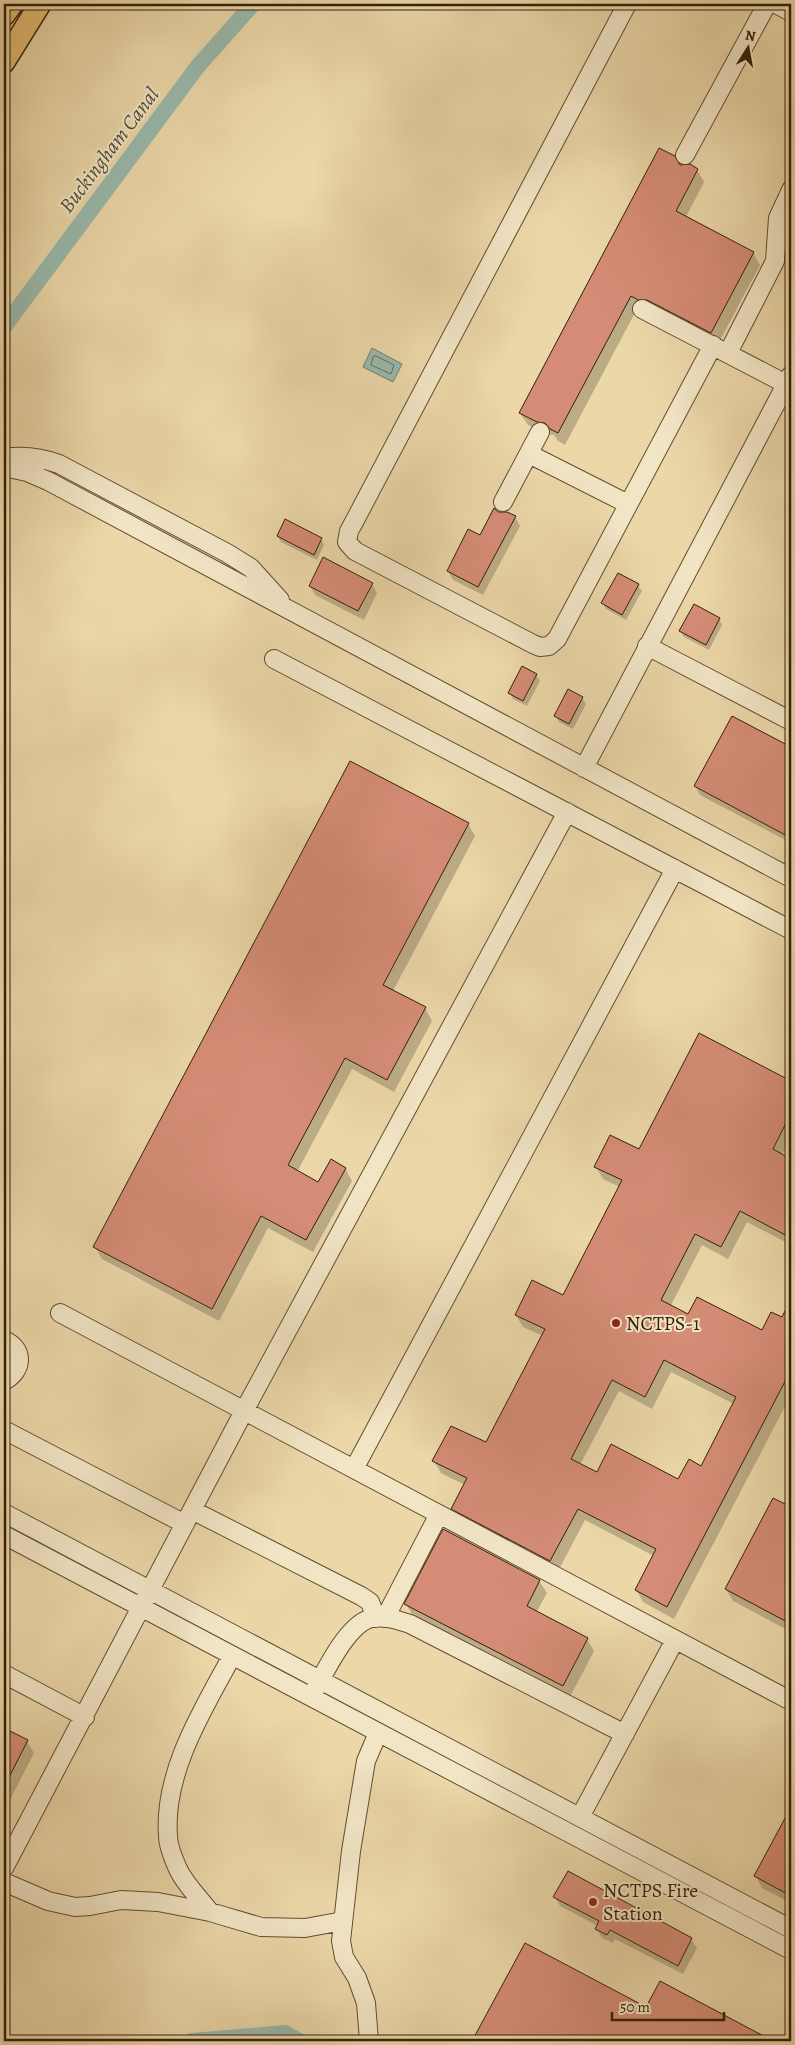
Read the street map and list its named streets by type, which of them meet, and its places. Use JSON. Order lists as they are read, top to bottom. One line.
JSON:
{"water":["Buckingham Canal"],"places":["NCTPS-1","NCTPS Fire Station"],"scale_bar":"50 m","north":"top"}
